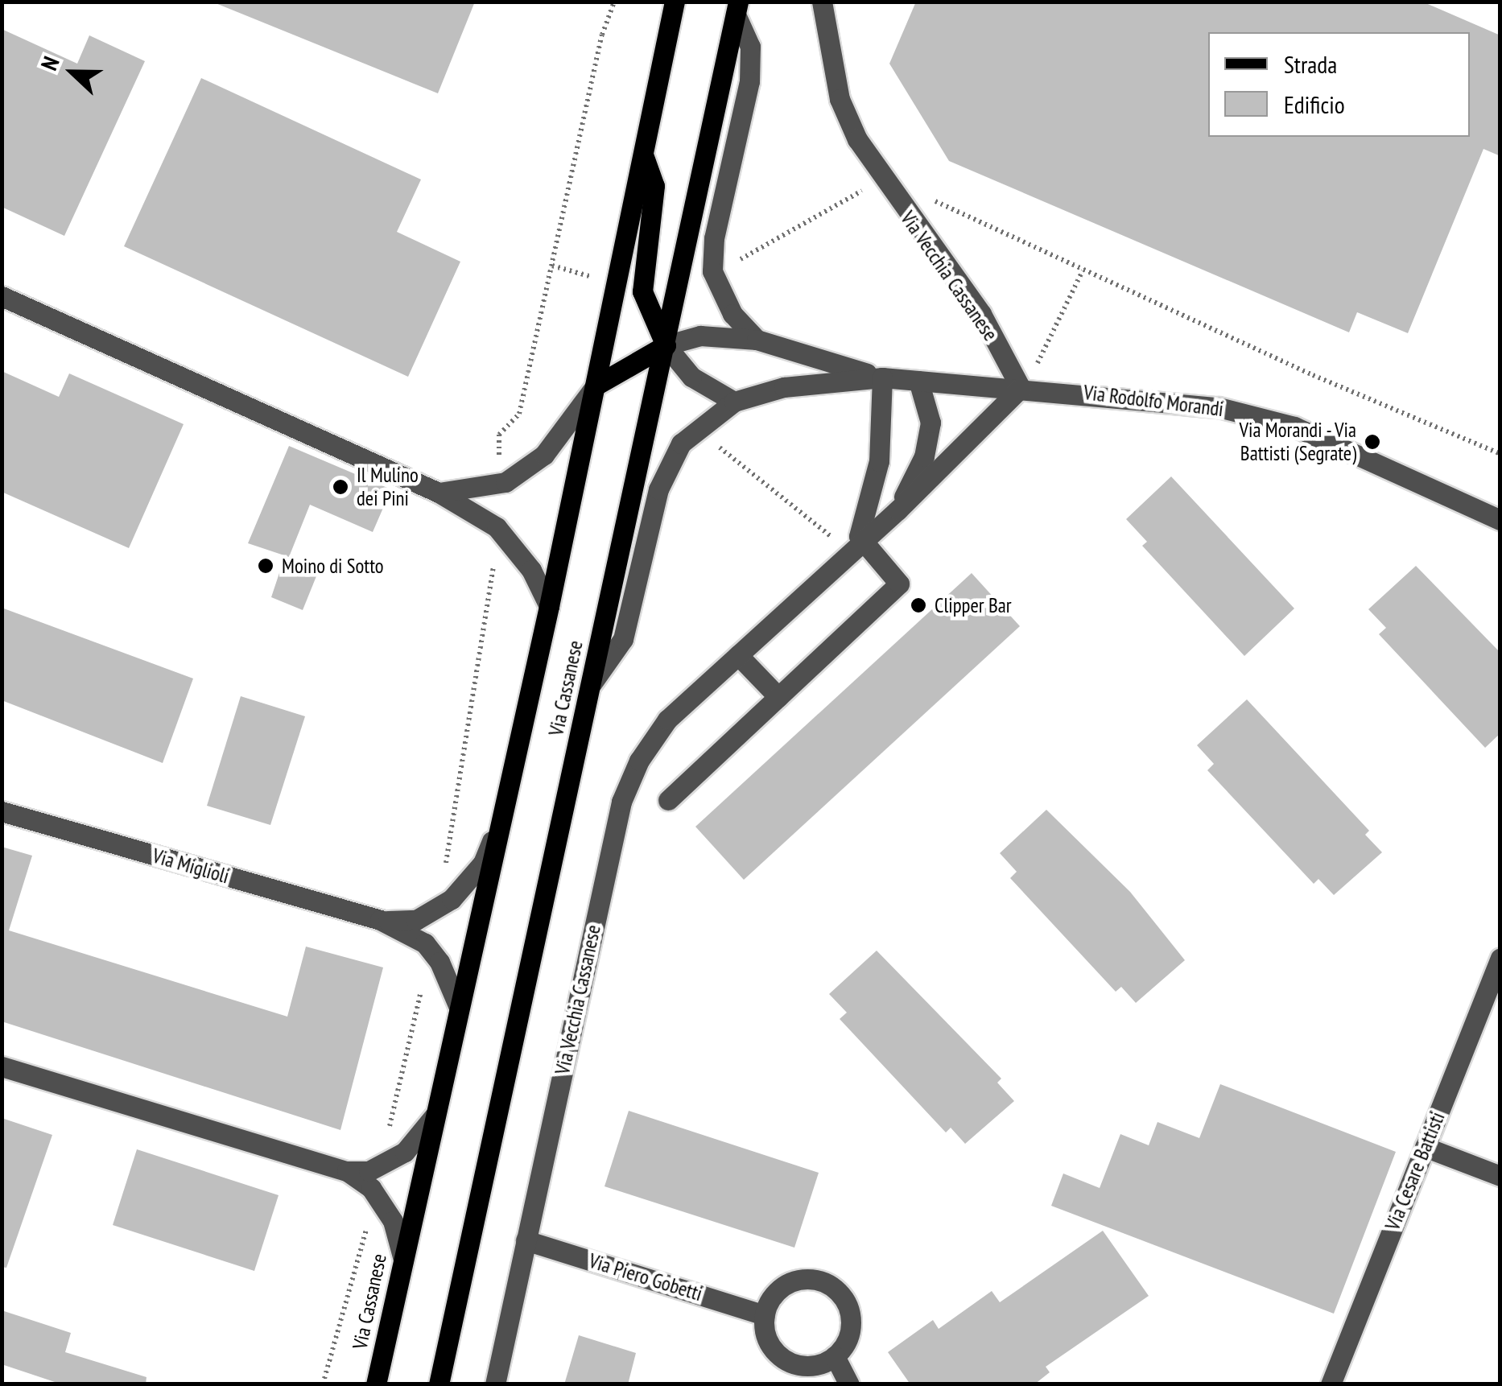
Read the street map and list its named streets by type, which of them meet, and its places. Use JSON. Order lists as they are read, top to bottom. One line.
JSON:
{"streets":{"main road":["Via Cassanese"],"street":["Via Vecchia Cassanese","Via Rodolfo Morandi","Via Miglioli","Via Cesare Battisti","Via Piero Gobetti"]},"crossings":[["Via Vecchia Cassanese","Via Rodolfo Morandi"],["Via Vecchia Cassanese","Via Piero Gobetti"],["Via Rodolfo Morandi","Via Cassanese"]],"places":["Via Morandi - Via Battisti (Segrate)","Il Mulino dei Pini","Moino di Sotto","Clipper Bar"],"legend":["Strada","Edificio"],"north":"left"}
